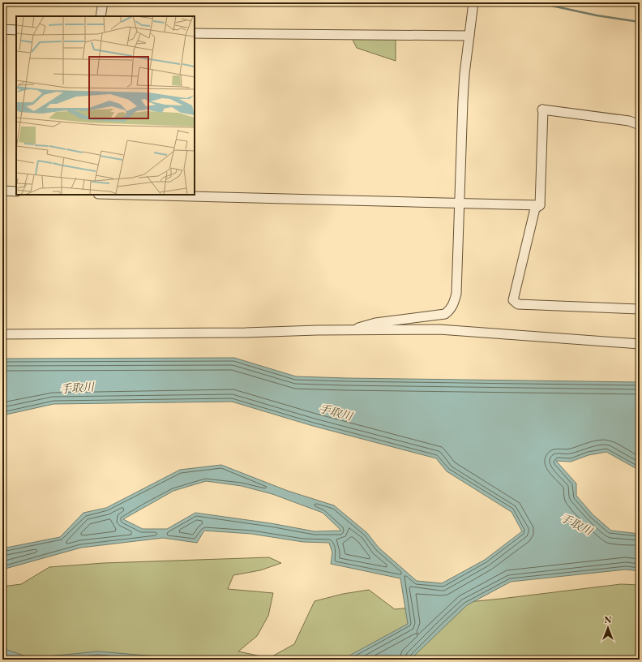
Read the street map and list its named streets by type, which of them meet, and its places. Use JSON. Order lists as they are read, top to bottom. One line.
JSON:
{"water":["手取川"],"north":"top"}
